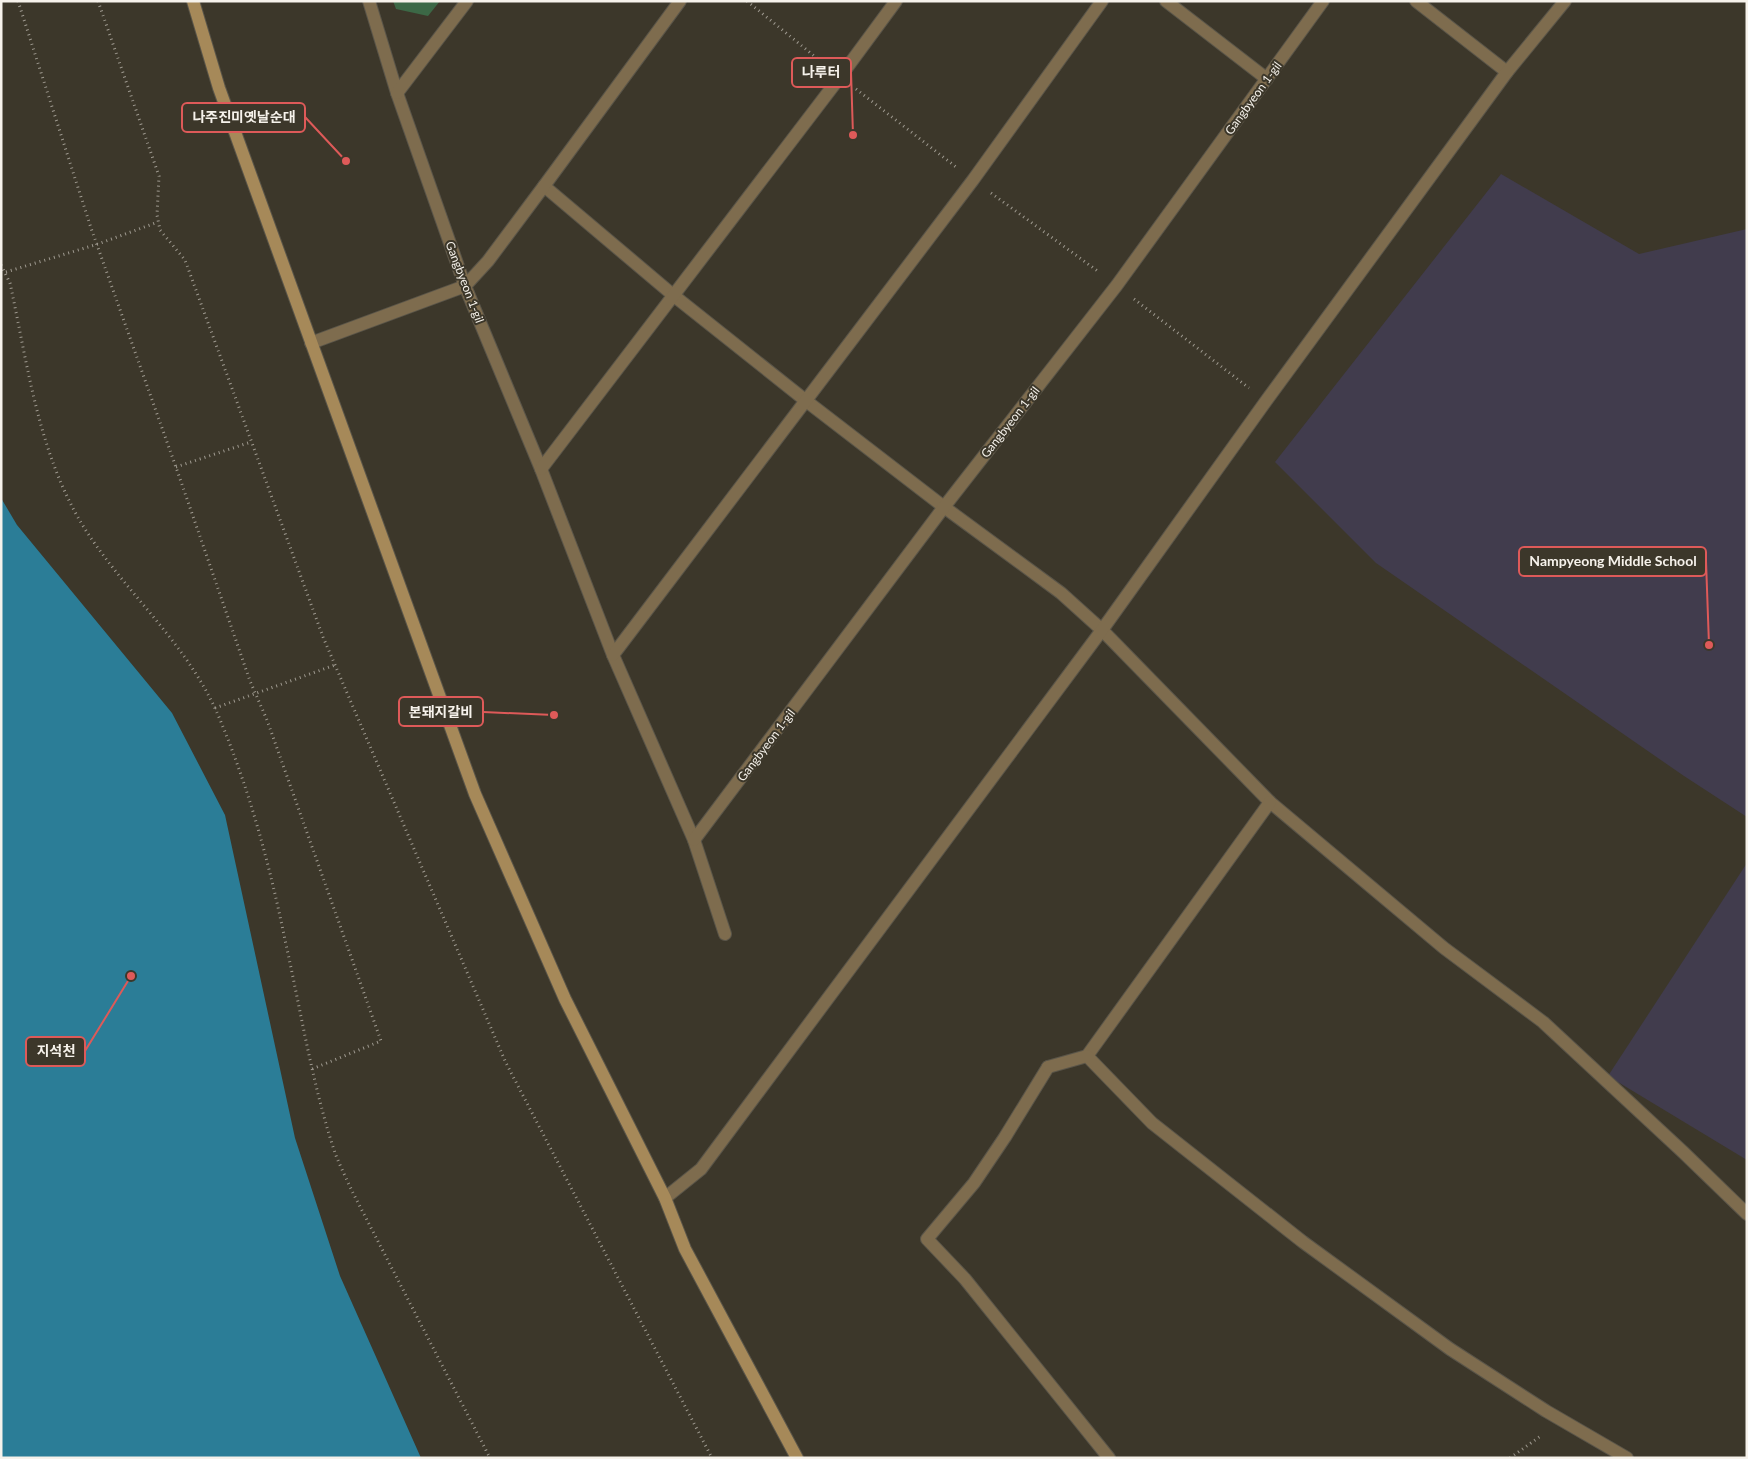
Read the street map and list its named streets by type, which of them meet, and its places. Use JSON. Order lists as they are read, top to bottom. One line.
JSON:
{"streets":{"street":["Gangbyeon 1-gil"]},"places":["나루터","나주진미옛날순대","Nampyeong Middle School","본돼지갈비","지석천"]}
